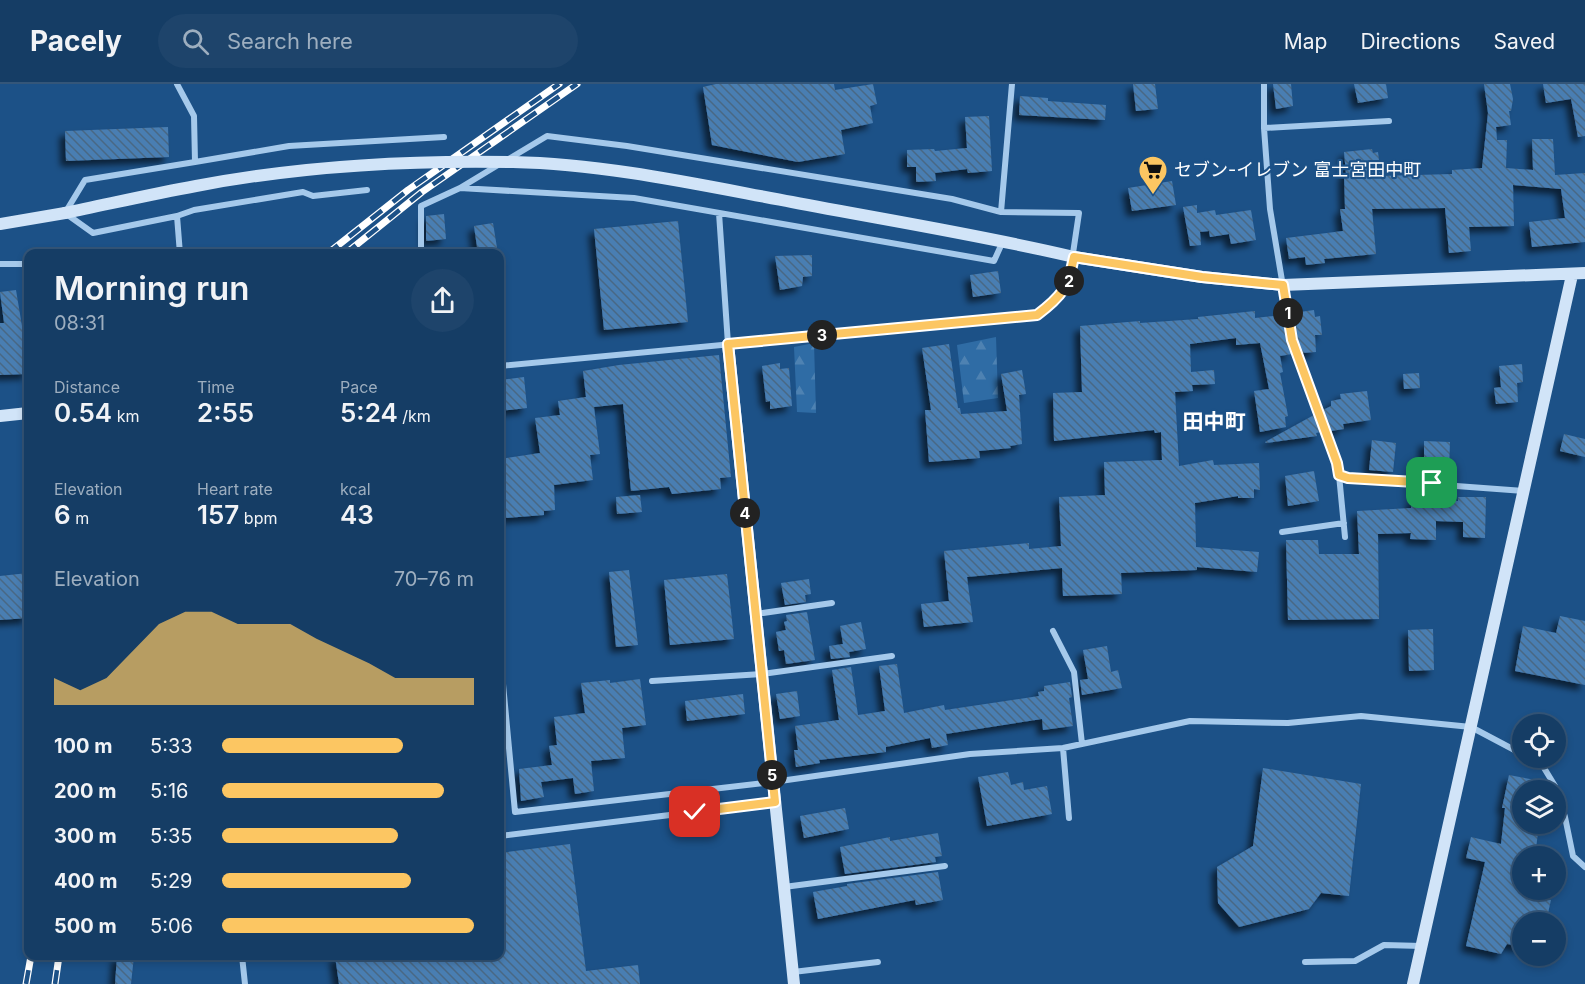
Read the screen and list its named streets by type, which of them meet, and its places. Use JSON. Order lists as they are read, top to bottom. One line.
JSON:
{"districts":["田中町"],"places":{"supermarket":["セブン-イレブン 富士宮田中町"]},"page":{"header":"Pacely","search":"Search here","nav":["Map","Directions","Saved"],"heading":["Morning run","08:31"],"pins":["2","1","3","4","5"],"stats":[["Distance","0.54 km"],["Time","2:55"],["Pace","5:24 /km"],["Elevation","6 m"],["Heart rate","157 bpm"],["kcal","43"]],"chart":["Elevation","70–76 m"],"map_buttons":["+","−"],"list":[{"name":"100 m","note":"5:33"},{"name":"200 m","note":"5:16"},{"name":"300 m","note":"5:35"},{"name":"400 m","note":"5:29"},{"name":"500 m","note":"5:06"}]}}
